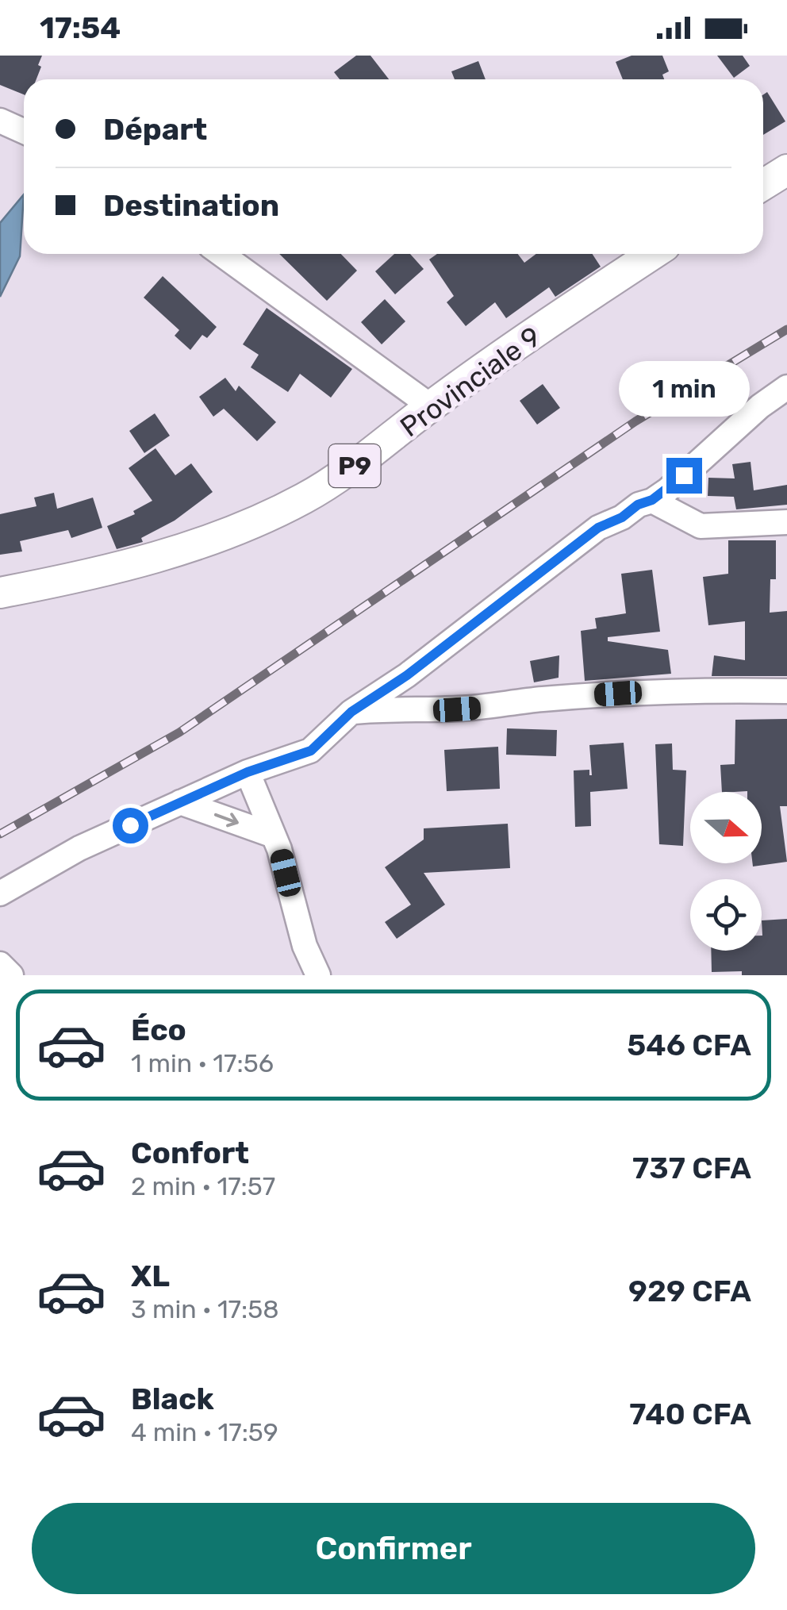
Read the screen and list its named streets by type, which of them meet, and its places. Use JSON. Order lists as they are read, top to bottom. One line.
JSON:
{"streets":{"main road":["Provinciale 9","P9"]},"north":"right","page":{"status":"17:54","banner":["Départ","Destination"],"bubble":"1 min","list":[{"name":"Éco","note":"1 min · 17:56","value":"546 CFA"},{"name":"Confort","note":"2 min · 17:57","value":"737 CFA"},{"name":"XL","note":"3 min · 17:58","value":"929 CFA"},{"name":"Black","note":"4 min · 17:59","value":"740 CFA"}],"buttons":"Confirmer"}}
